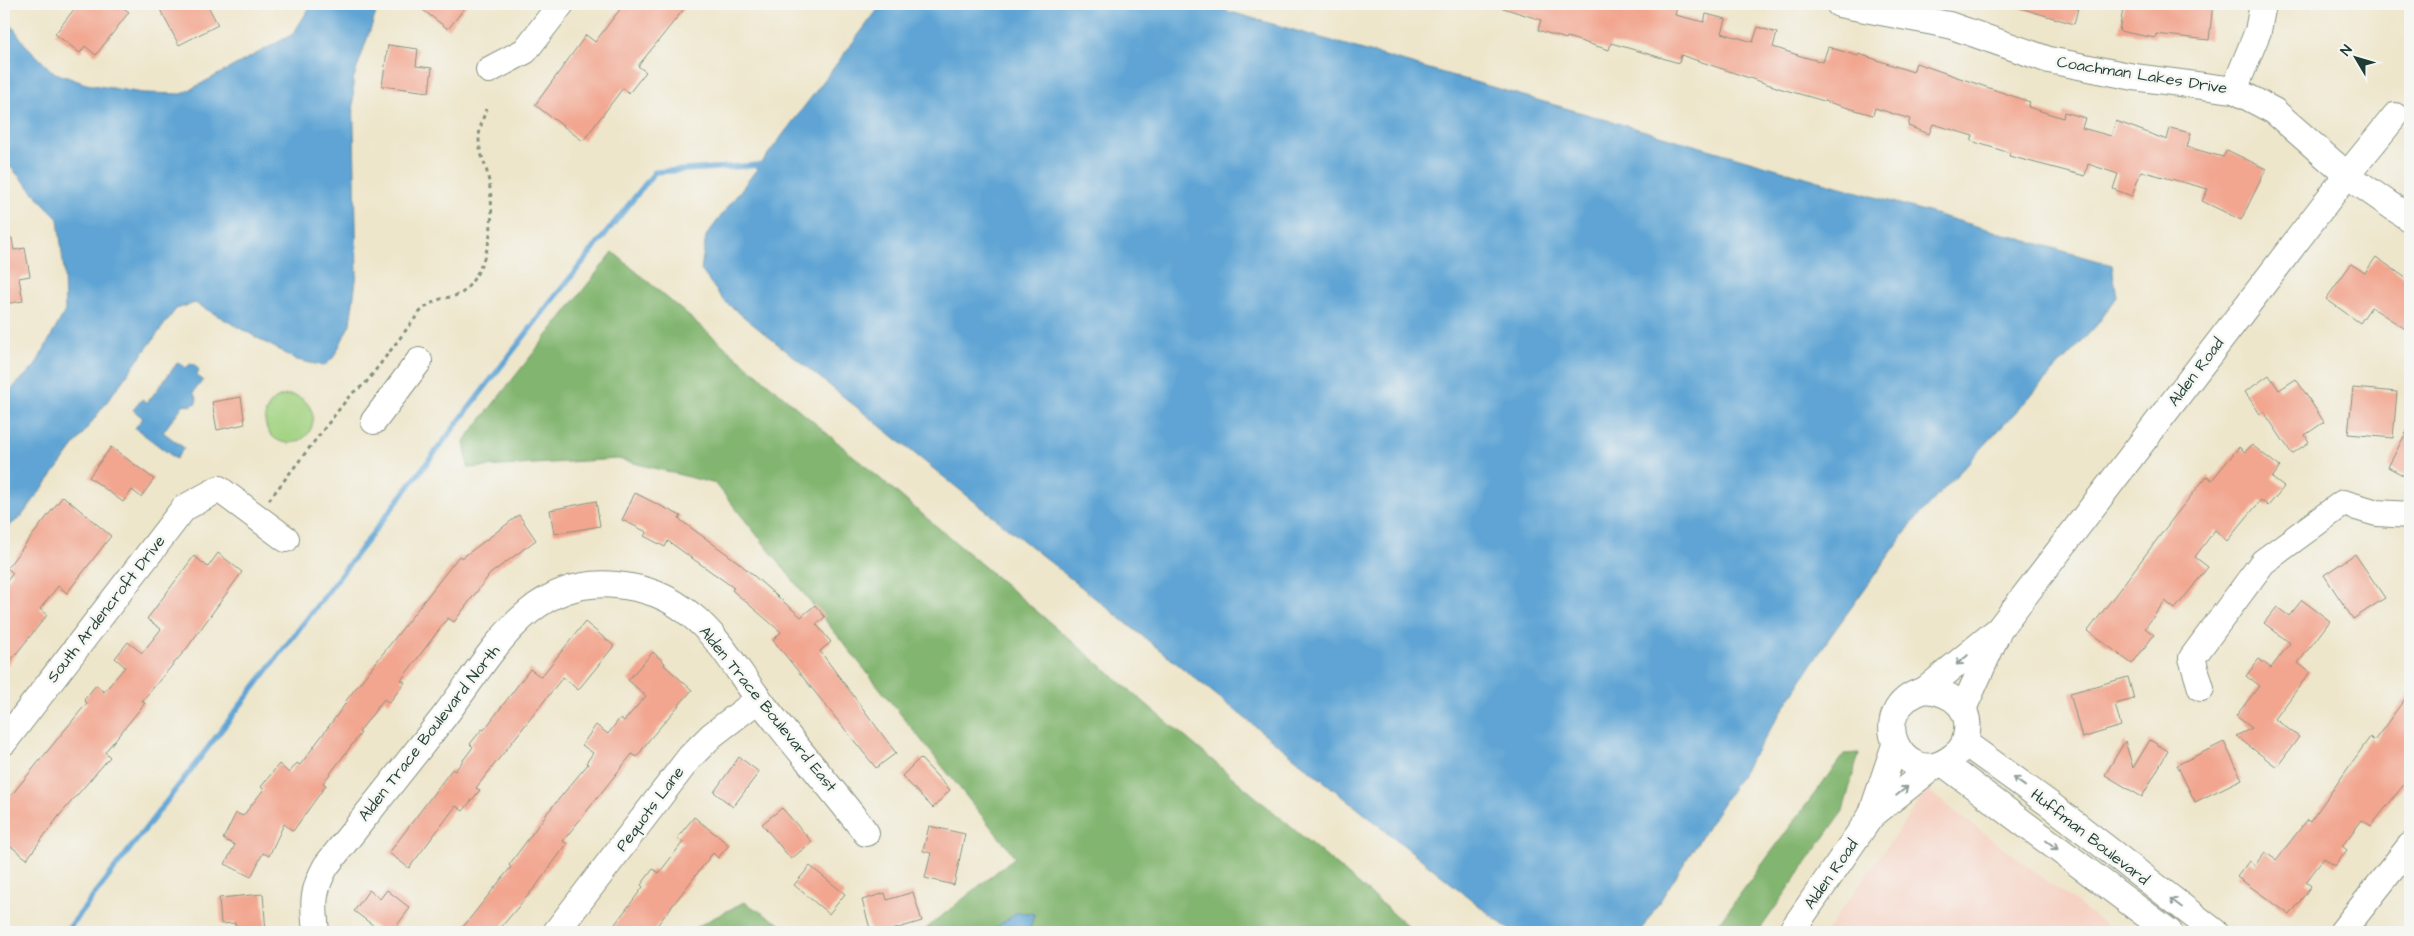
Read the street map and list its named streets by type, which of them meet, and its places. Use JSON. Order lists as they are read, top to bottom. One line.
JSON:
{"streets":{"street":["Coachman Lakes Drive","Alden Road","South Ardencroft Drive","Alden Trace Boulevard East","Alden Trace Boulevard North","Pequots Lane","Huffman Boulevard"]},"crossings":[["Coachman Lakes Drive","Alden Road"],["Alden Road","Huffman Boulevard"],["Alden Trace Boulevard East","Alden Trace Boulevard North"],["Alden Trace Boulevard East","Pequots Lane"]],"north":"top left"}
